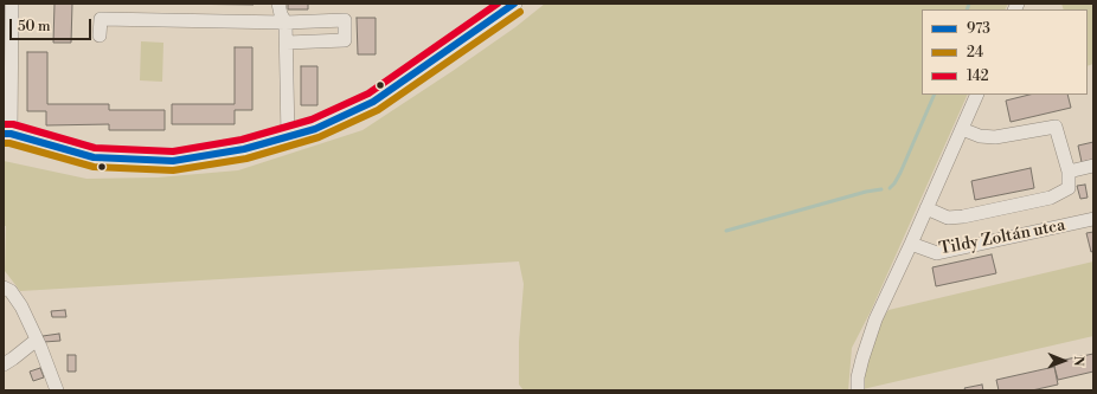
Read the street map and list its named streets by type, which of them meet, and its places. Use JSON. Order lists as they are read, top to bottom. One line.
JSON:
{"streets":{"street":["Tildy Zoltán utca"]},"lines":["transit line 973","transit line 142","transit line 24"],"legend":["973","24","142"],"scale_bar":"50 m","north":"right"}
